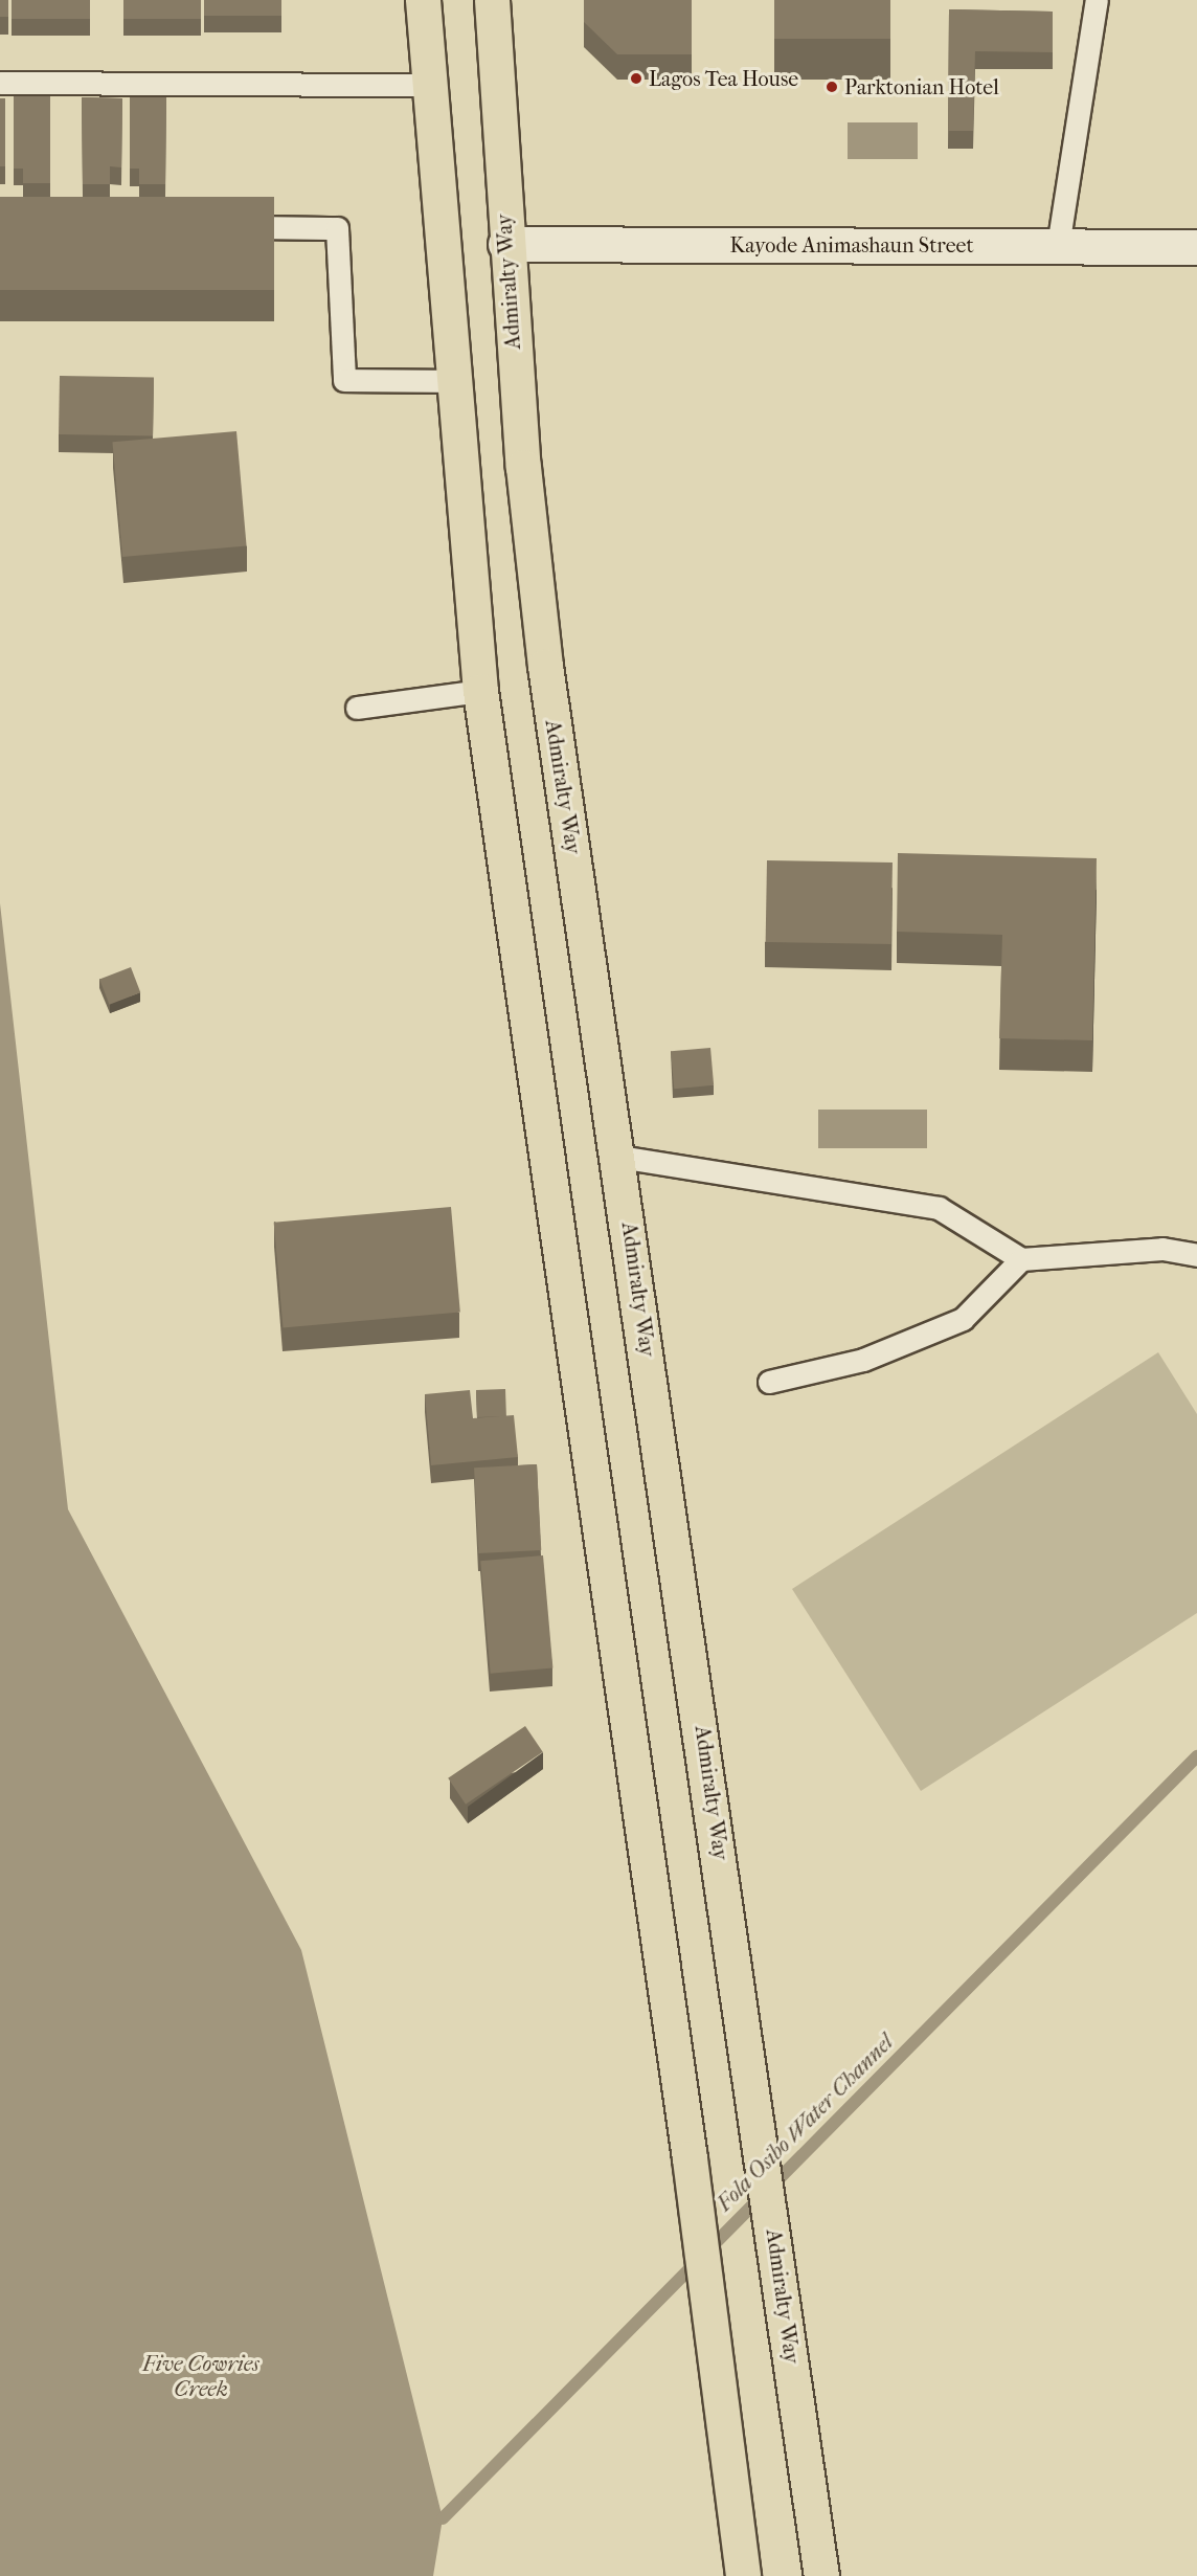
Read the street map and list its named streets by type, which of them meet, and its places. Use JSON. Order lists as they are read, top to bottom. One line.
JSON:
{"streets":{"main road":["Admiralty Way"],"street":["Kayode Animashaun Street"]},"crossings":[["Kayode Animashaun Street","Admiralty Way"]],"water":["Fola Osibo Water Channel","Five Cowries Creek"],"places":["Lagos Tea House","Parktonian Hotel"]}
